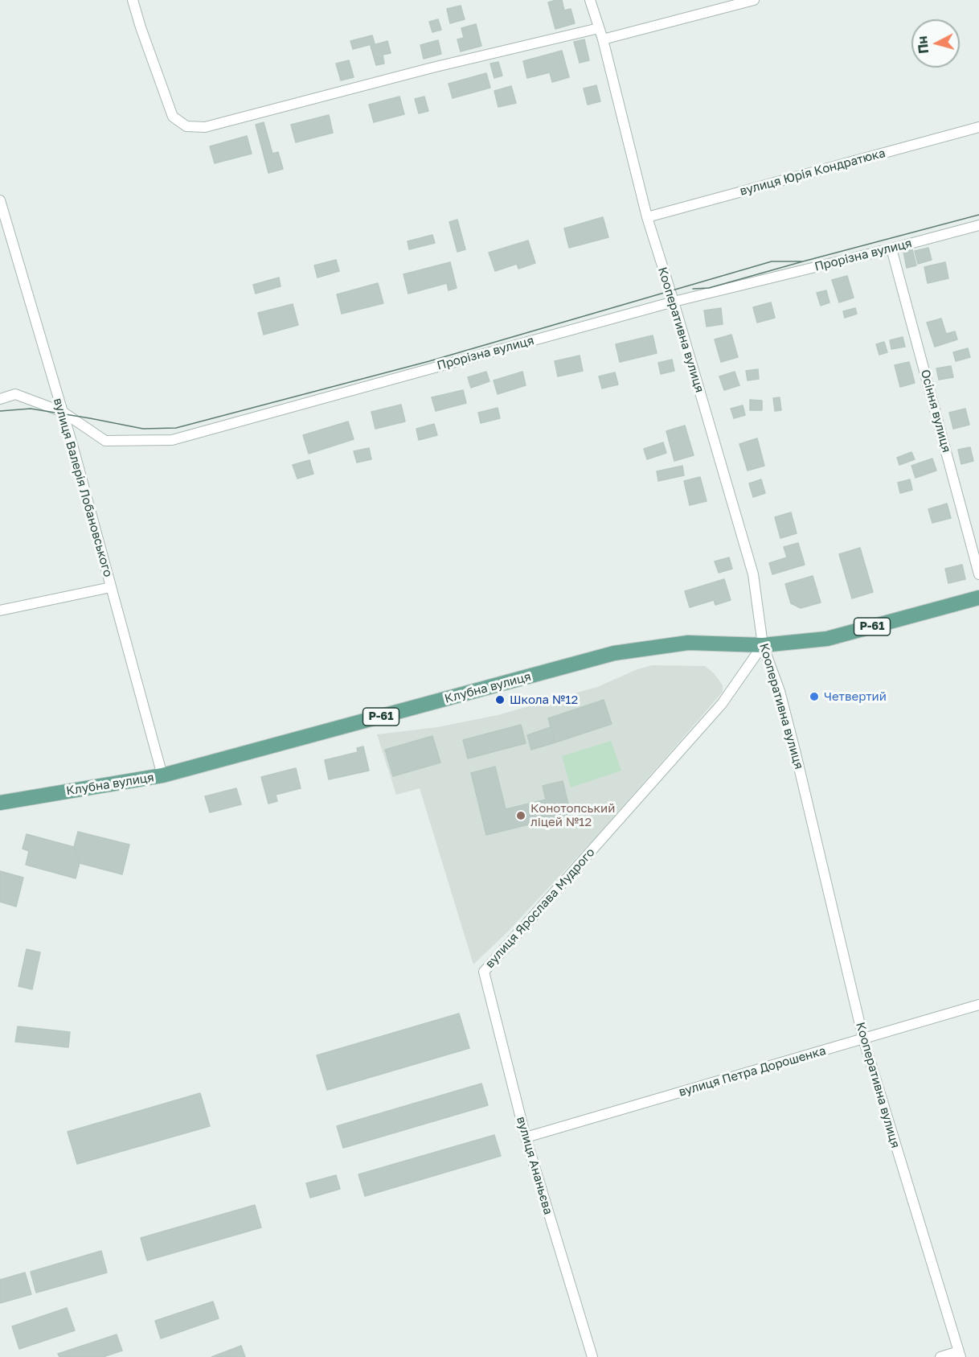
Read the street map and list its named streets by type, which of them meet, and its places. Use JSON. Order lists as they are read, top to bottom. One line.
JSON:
{"streets":{"main road":["Р-61","Клубна вулиця"],"street":["вулиця Юрія Кондратюка","Прорізна вулиця","Кооперативна вулиця","Осіння вулиця","вулиця Валерія Лобановського","вулиця Ярослава Мудрого","вулиця Петра Дорошенка","вулиця Ананьєва"]},"crossings":[["вулиця Юрія Кондратюка","Кооперативна вулиця"],["Прорізна вулиця","Кооперативна вулиця"],["Прорізна вулиця","Осіння вулиця"],["Прорізна вулиця","вулиця Валерія Лобановського"],["Кооперативна вулиця","Клубна вулиця"],["Кооперативна вулиця","вулиця Ярослава Мудрого"],["Кооперативна вулиця","вулиця Петра Дорошенка"],["вулиця Валерія Лобановського","Клубна вулиця"],["Клубна вулиця","вулиця Ярослава Мудрого"],["вулиця Ярослава Мудрого","вулиця Ананьєва"],["вулиця Петра Дорошенка","вулиця Ананьєва"]],"places":["Четвертий","Школа №12","Конотопський ліцей №12"],"north":"left"}
